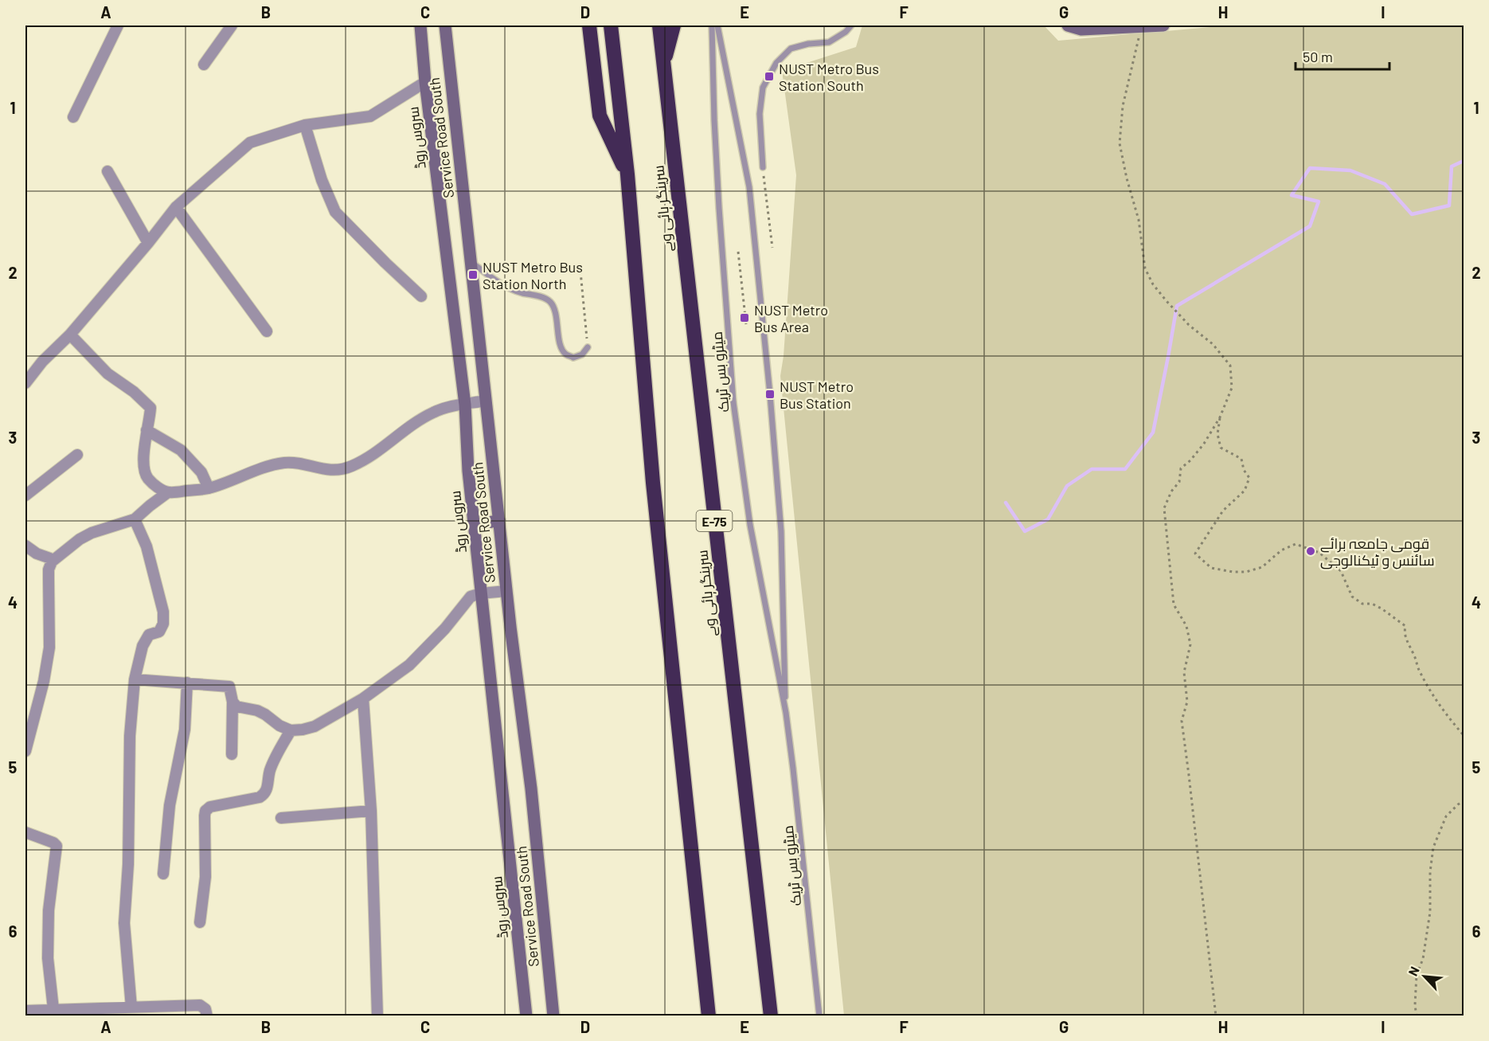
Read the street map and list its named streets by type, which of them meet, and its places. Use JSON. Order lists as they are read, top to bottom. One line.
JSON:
{"streets":{"highway":["سرینگر ہائی وے","E-75"],"main road":["سروس روڈ","Service Road South"],"lane":["میٹرو بس ٹریک"]},"places":{"transit":["NUST Metro Bus Station South","NUST Metro Bus Station North","NUST Metro Bus Area","NUST Metro Bus Station"],"other":["قومی جامعہ برائے سائنس و ٹیکنالوجی"]},"scale_bar":"50 m","north":"top left","grid":{"columns":["A","B","C","D","E","F","G","H","I"],"rows":["1","2","3","4","5","6"]}}
